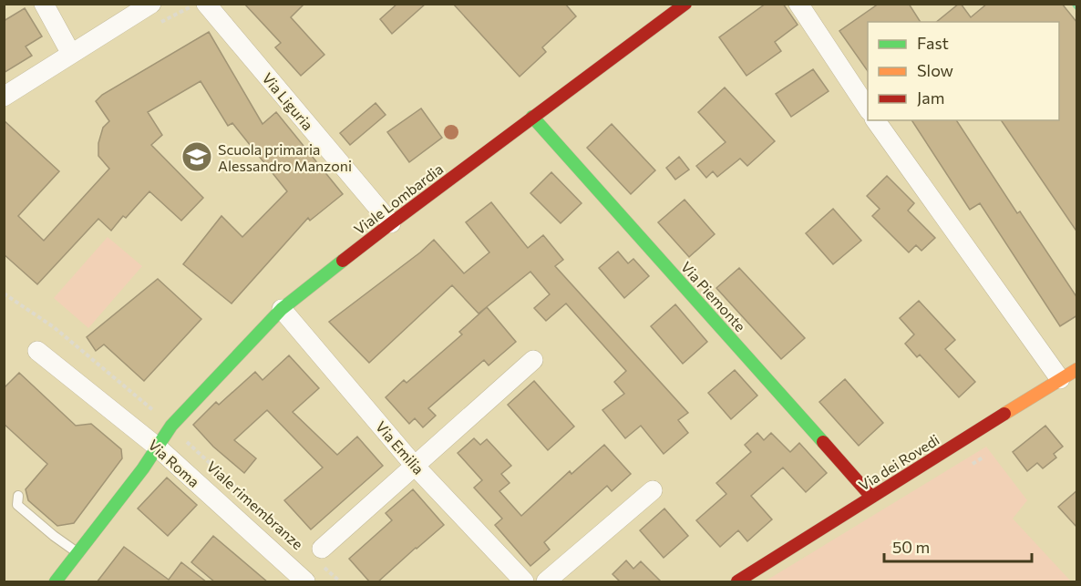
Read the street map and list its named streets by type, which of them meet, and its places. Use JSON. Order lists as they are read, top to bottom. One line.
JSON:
{"streets":{"street":["Via Liguria","Viale Lombardia","Via Piemonte","Via Emilia","Via dei Rovedi","Via Roma"],"path":["Viale rimembranze"]},"crossings":[["Via Liguria","Viale Lombardia"],["Viale Lombardia","Via Piemonte"],["Viale Lombardia","Via Emilia"],["Viale Lombardia","Via Roma"],["Viale Lombardia","Viale rimembranze"],["Via Piemonte","Via dei Rovedi"]],"places":{"school or university":["Scuola primaria Alessandro Manzoni"]},"legend":["Fast","Slow","Jam"],"scale_bar":"50 m"}
